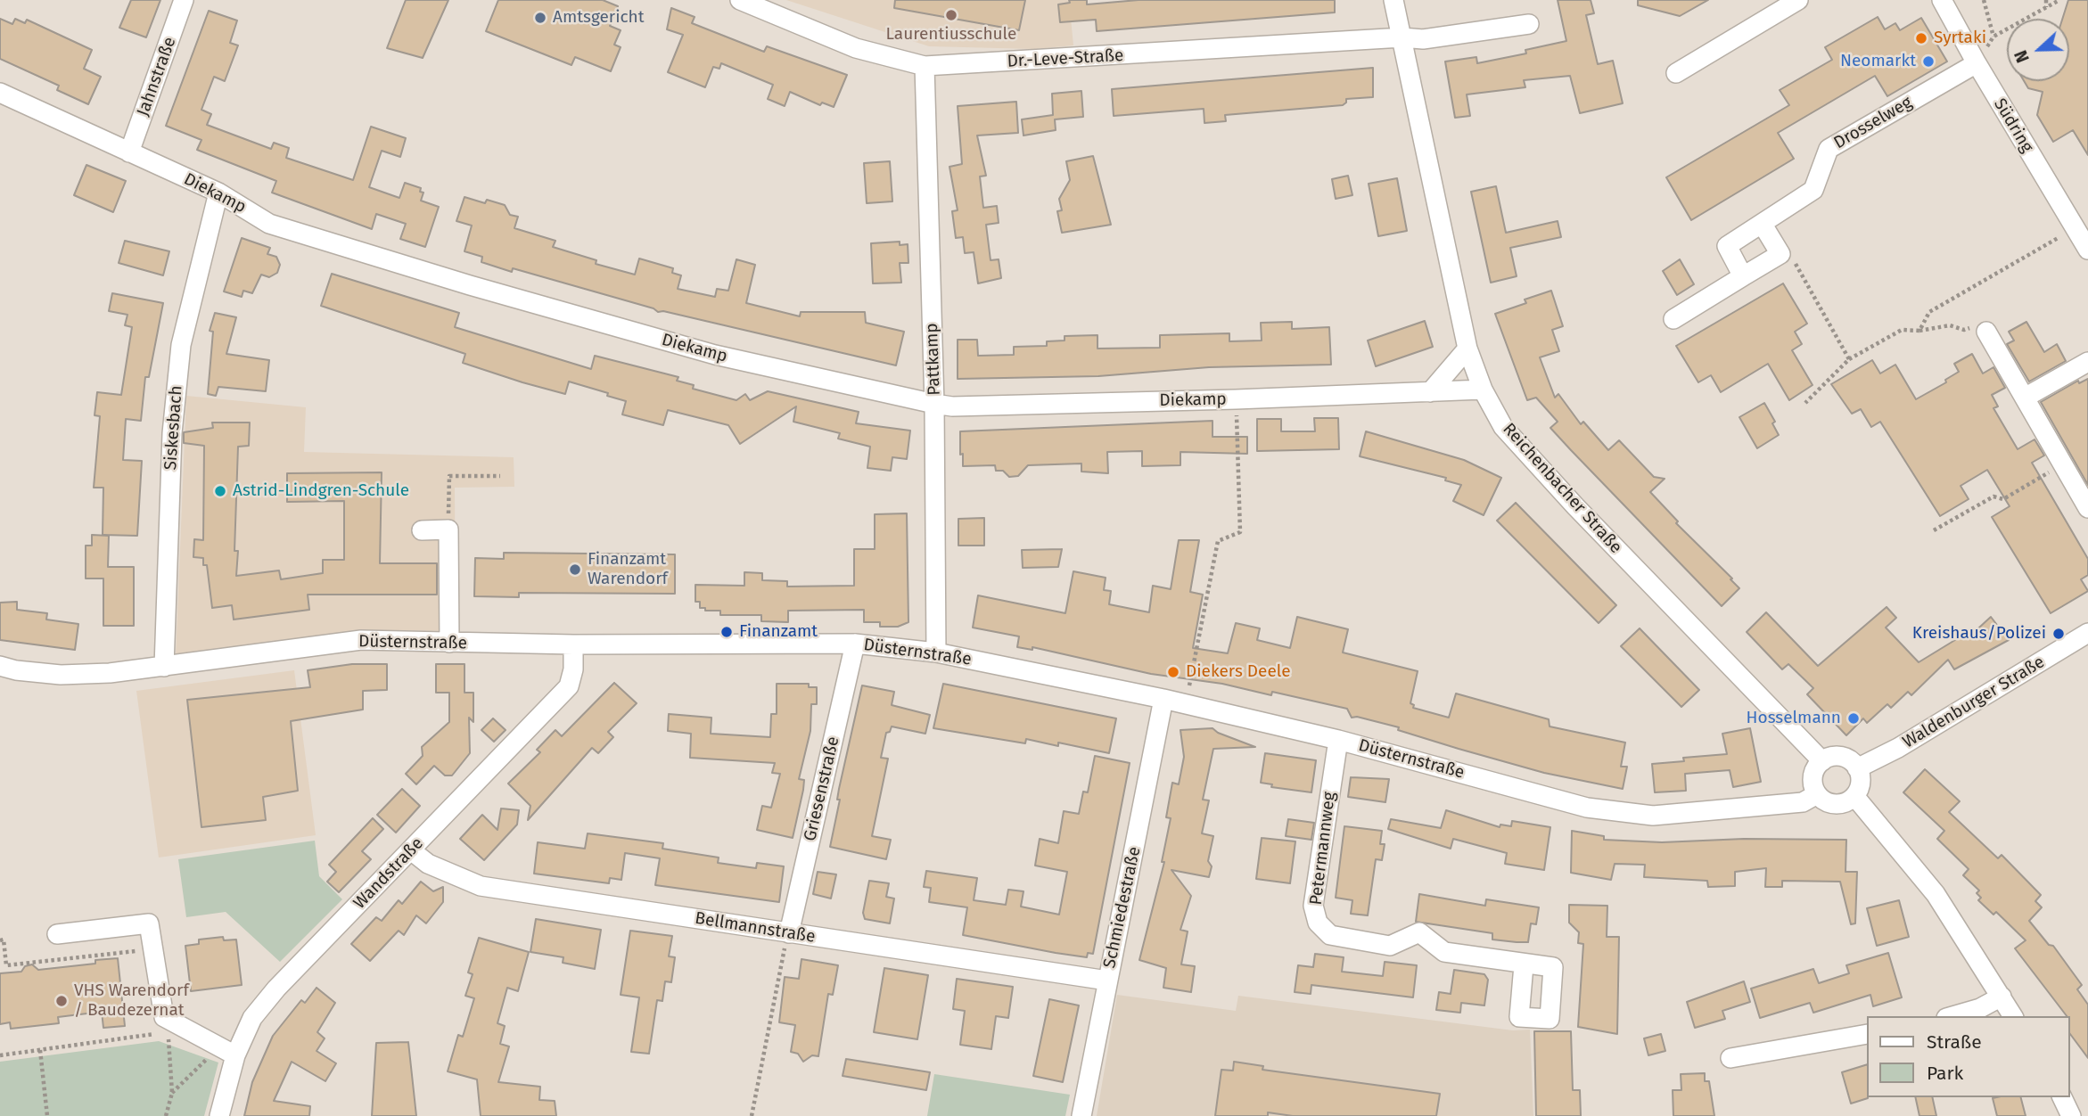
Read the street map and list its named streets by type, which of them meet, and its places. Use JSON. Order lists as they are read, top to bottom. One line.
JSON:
{"streets":{"street":["Dr.-Leve-Straße","Jahnstraße","Drosselweg","Südring","Diekamp","Pattkamp","Siskesbach","Reichenbacher Straße","Düsternstraße","Waldenburger Straße","Griesenstraße","Petermannweg","Wandstraße","Schmiedestraße","Bellmannstraße"]},"crossings":[["Dr.-Leve-Straße","Pattkamp"],["Dr.-Leve-Straße","Reichenbacher Straße"],["Jahnstraße","Diekamp"],["Drosselweg","Südring"],["Diekamp","Pattkamp"],["Diekamp","Siskesbach"],["Diekamp","Reichenbacher Straße"],["Pattkamp","Düsternstraße"],["Siskesbach","Düsternstraße"],["Reichenbacher Straße","Düsternstraße"],["Reichenbacher Straße","Waldenburger Straße"],["Düsternstraße","Waldenburger Straße"],["Düsternstraße","Griesenstraße"],["Düsternstraße","Petermannweg"],["Düsternstraße","Wandstraße"],["Düsternstraße","Schmiedestraße"],["Griesenstraße","Bellmannstraße"],["Wandstraße","Bellmannstraße"],["Schmiedestraße","Bellmannstraße"]],"places":["Laurentiusschule","Amtsgericht","Syrtaki","Neomarkt","Astrid-Lindgren-Schule","Finanzamt Warendorf","Finanzamt","Kreishaus/Polizei","Diekers Deele","Hosselmann","VHS Warendorf / Baudezernat"],"legend":["Straße","Park"],"north":"left"}
